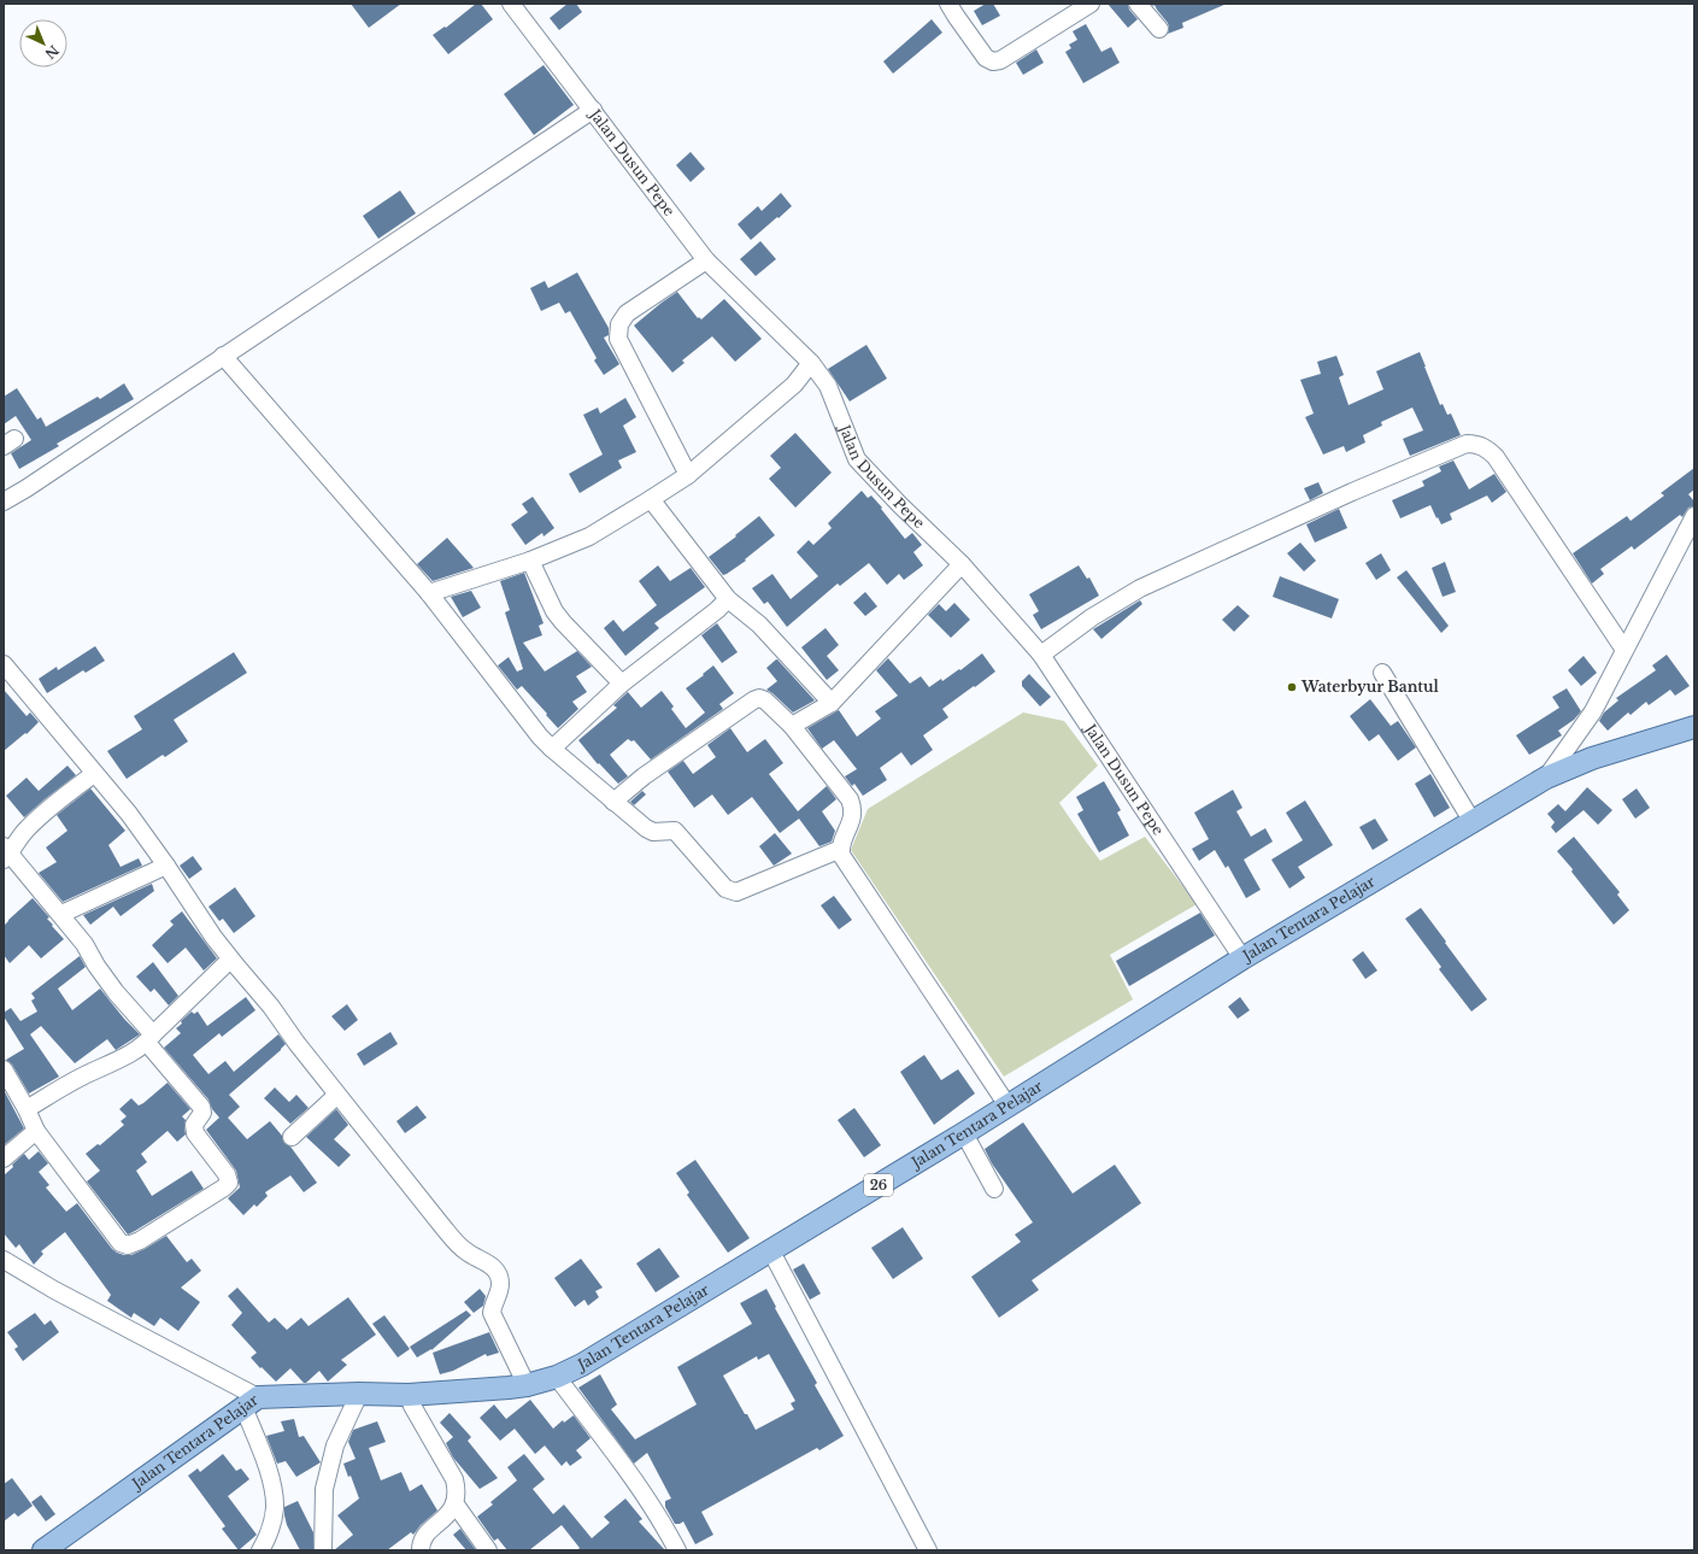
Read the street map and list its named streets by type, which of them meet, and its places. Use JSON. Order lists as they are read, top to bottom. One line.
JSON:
{"streets":{"main road":["Jalan Tentara Pelajar","26"],"street":["Jalan Dusun Pepe"]},"crossings":[["Jalan Dusun Pepe","Jalan Tentara Pelajar"]],"places":["Waterbyur Bantul"],"north":"bottom right"}
